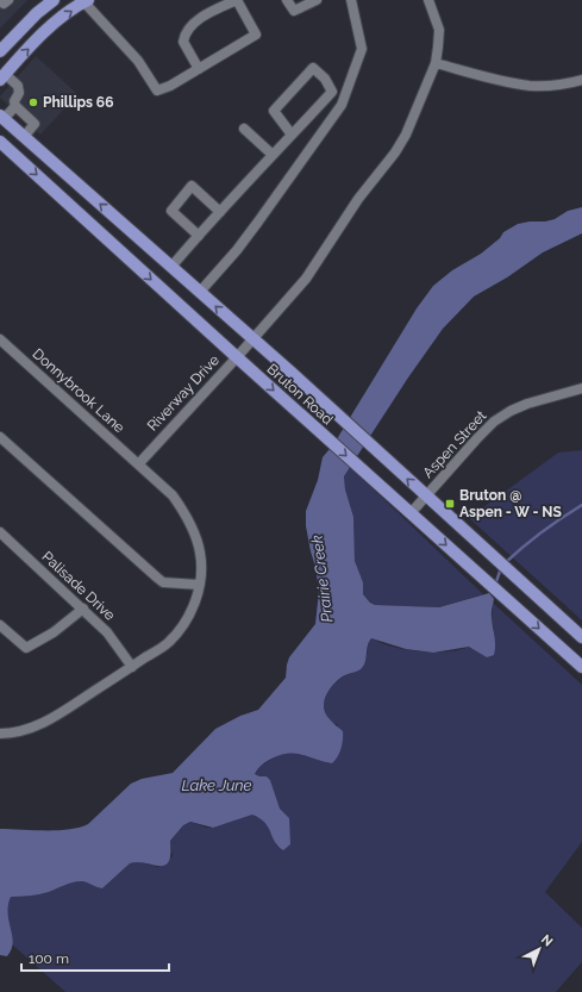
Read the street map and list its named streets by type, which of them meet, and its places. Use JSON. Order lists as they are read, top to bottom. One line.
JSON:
{"streets":{"main road":["Bruton Road"],"street":["Donnybrook Lane","Riverway Drive","Aspen Street","Palisade Drive"]},"crossings":[["Donnybrook Lane","Riverway Drive"],["Riverway Drive","Bruton Road"],["Bruton Road","Aspen Street"]],"water":["Prairie Creek","Lake June"],"places":{"other":["Phillips 66"],"transit":["Bruton @ Aspen - W - NS"]},"scale_bar":"100 m","north":"top right"}
